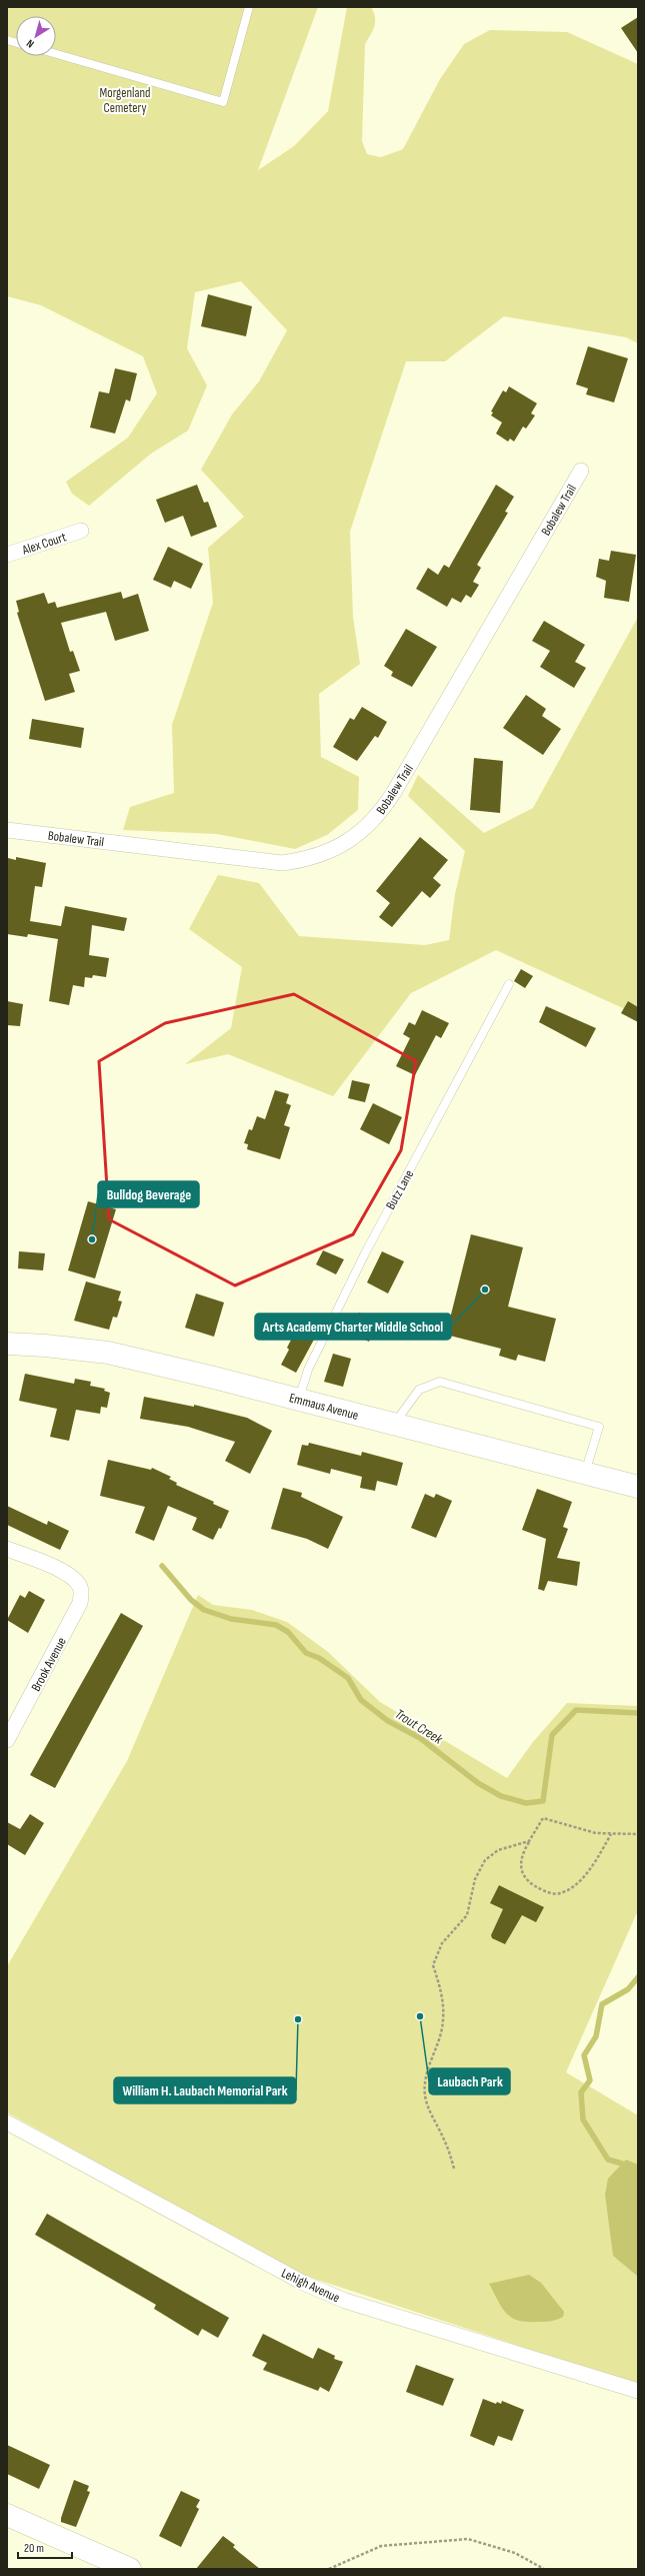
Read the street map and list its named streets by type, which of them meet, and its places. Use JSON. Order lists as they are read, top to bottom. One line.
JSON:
{"streets":{"main road":["Emmaus Avenue"],"street":["Bobalew Trail","Alex Court","Brook Avenue","Lehigh Avenue"],"lane":["Butz Lane"]},"crossings":[["Butz Lane","Emmaus Avenue"]],"water":["Trout Creek"],"parks":["Morgenland Cemetery"],"places":["Bulldog Beverage","Arts Academy Charter Middle School","Laubach Park","William H. Laubach Memorial Park"],"scale_bar":"20 m","north":"bottom left"}
